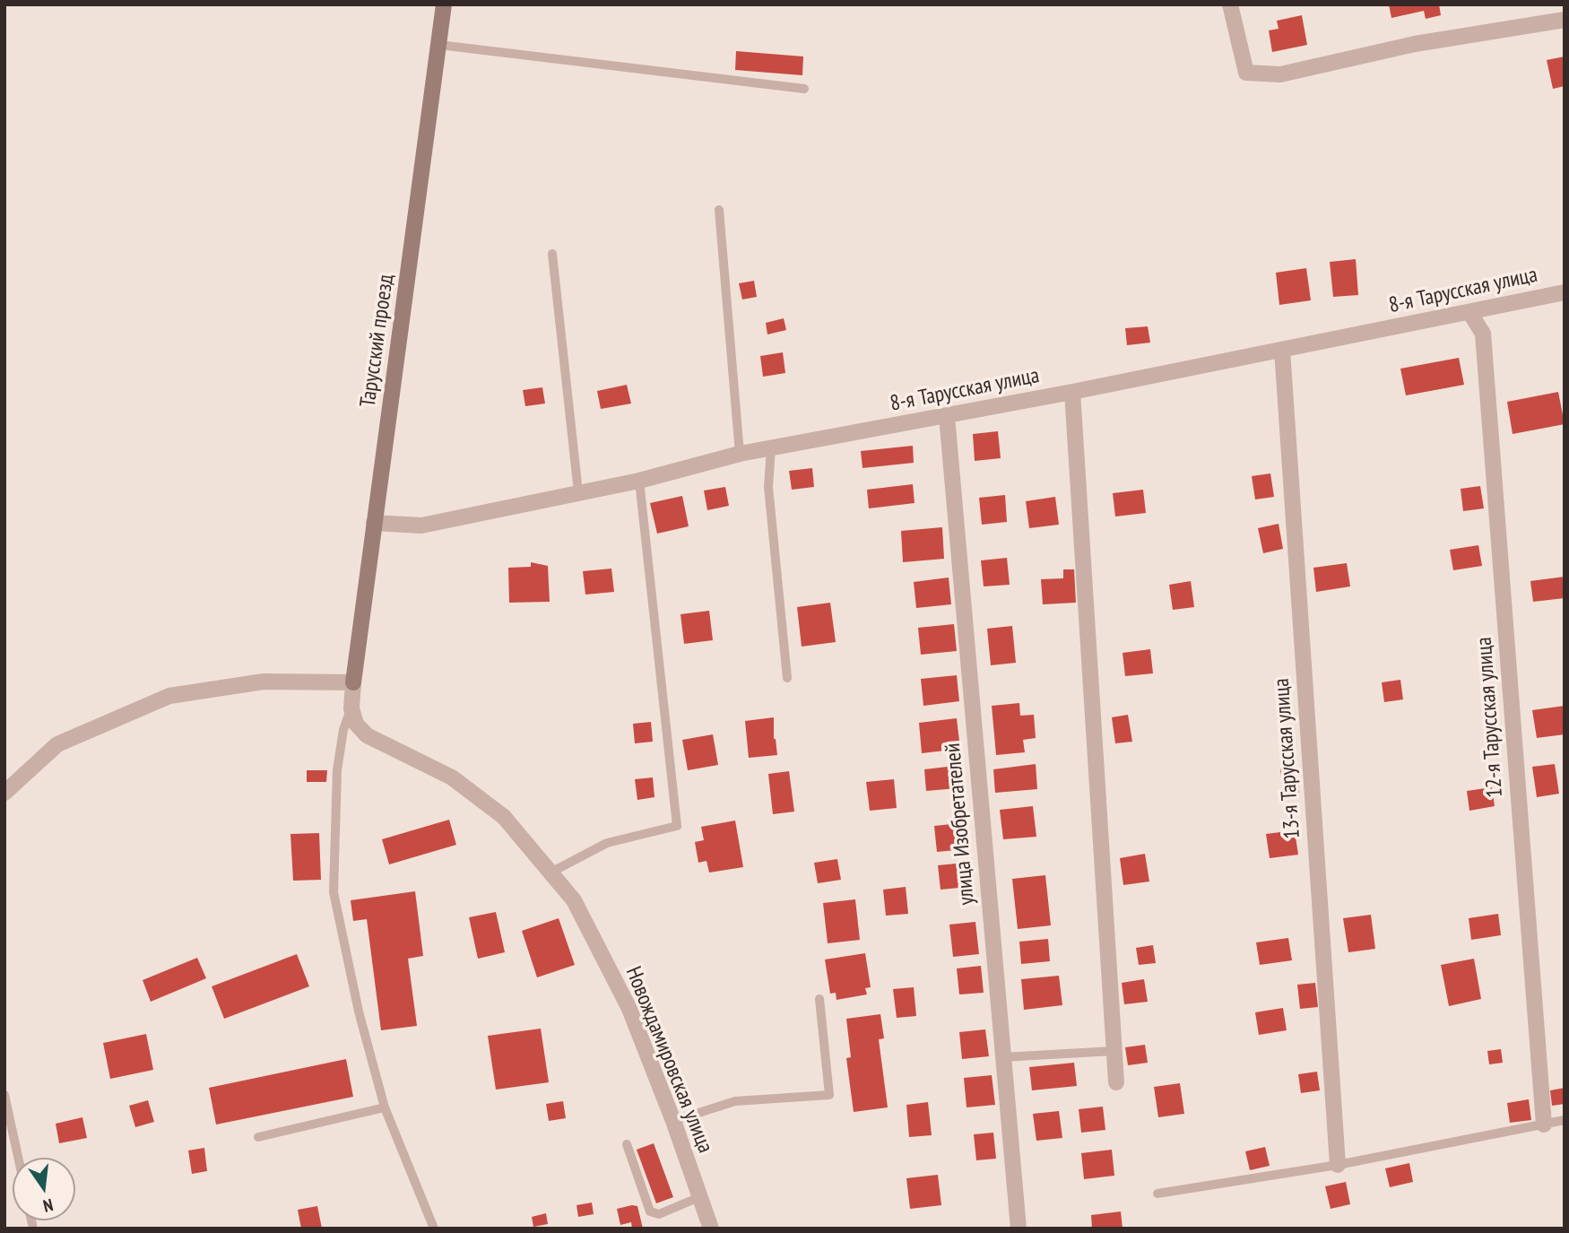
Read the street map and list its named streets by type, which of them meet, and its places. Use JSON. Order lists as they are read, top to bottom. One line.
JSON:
{"streets":{"street":["8-я Тарусская улица","Тарусский проезд","12-я Тарусская улица","13-я Тарусская улица","улица Изобретателей","Новождамировская улица"]},"crossings":[["8-я Тарусская улица","Тарусский проезд"],["8-я Тарусская улица","12-я Тарусская улица"],["8-я Тарусская улица","13-я Тарусская улица"],["8-я Тарусская улица","улица Изобретателей"]],"north":"bottom"}
